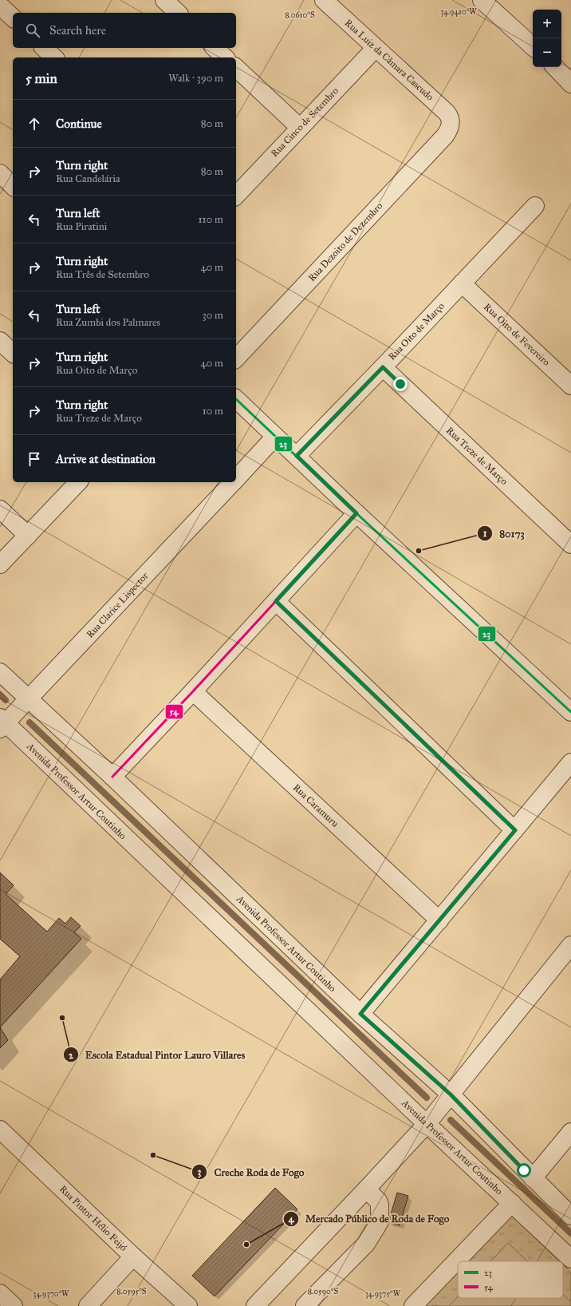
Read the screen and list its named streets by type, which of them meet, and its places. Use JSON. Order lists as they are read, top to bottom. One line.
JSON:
{"streets":{"street":["Rua Luiz da Câmara Cascudo","Rua Cinco de Setembro","Rua Dezoito de Dezembro","Rua Oito de Março","Rua Oito de Fevereiro","Rua Treze de Março","Rua Clarice Lispector","Avenida Professor Artur Coutinho","Rua Caramuru","Rua Pintor Hélio Feijó"]},"crossings":[["Rua Luiz da Câmara Cascudo","Rua Cinco de Setembro"],["Rua Luiz da Câmara Cascudo","Rua Dezoito de Dezembro"],["Rua Oito de Março","Rua Oito de Fevereiro"],["Rua Oito de Março","Rua Treze de Março"],["Rua Clarice Lispector","Avenida Professor Artur Coutinho"]],"places":["80173","Escola Estadual Pintor Lauro Villares","Creche Roda de Fogo","Mercado Público de Roda de Fogo"],"lines":["transit line 23","transit line 54"],"legend":["23","54"],"page":{"map_buttons":["+","−"],"search":"Search here","heading":["5 min","Walk · 390 m"],"list":[["Continue","80 m"],["Turn right","Rua Candelária","80 m"],["Turn left","Rua Piratini","110 m"],["Turn right","Rua Três de Setembro","40 m"],["Turn left","Rua Zumbi dos Palmares","30 m"],["Turn right","Rua Oito de Março","40 m"],["Turn right","Rua Treze de Março","10 m"],"Arrive at destination"]},"coordinates":["34.9410°W","8.0610°S","8.0595°S","8.0590°S","34.9370°W","34.9375°W"]}
